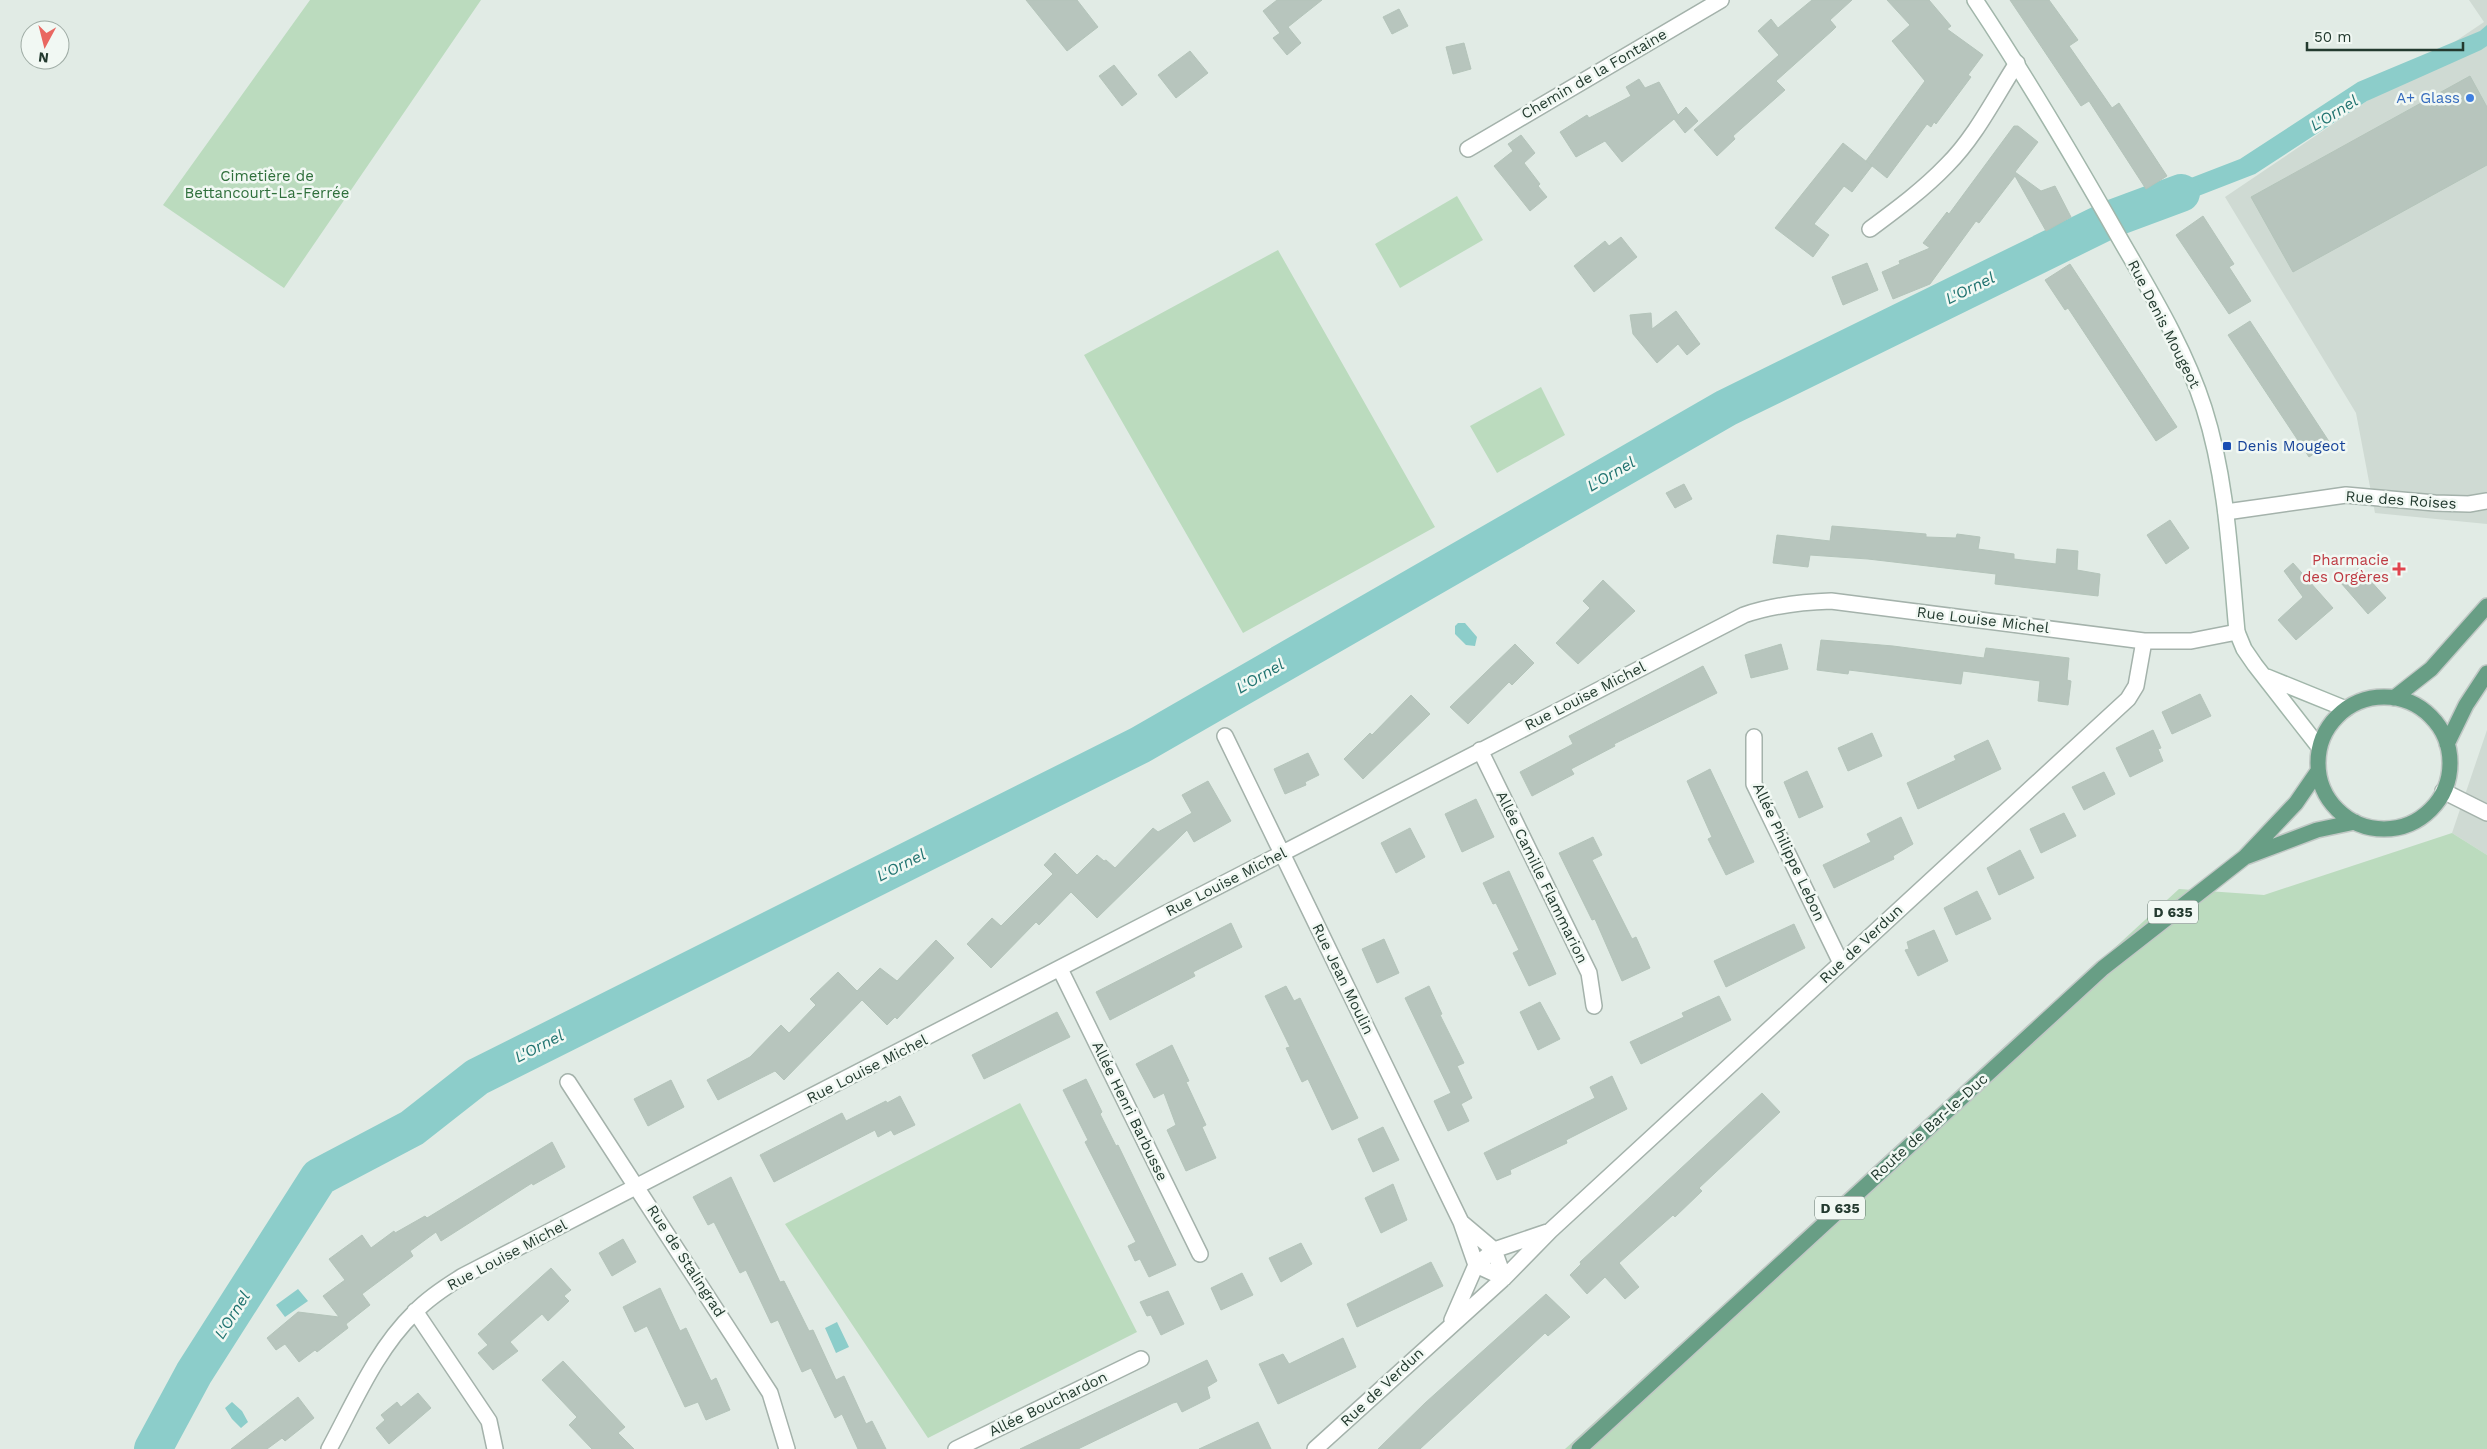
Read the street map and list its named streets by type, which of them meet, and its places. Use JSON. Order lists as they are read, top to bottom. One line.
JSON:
{"streets":{"main road":["D 635","Route de Bar-le-Duc"],"street":["Chemin de la Fontaine","Rue Denis Mougeot","Rue des Roises","Rue Louise Michel","Allée Philippe Lebon","Allée Camille Flammarion","Rue de Verdun","Rue Jean Moulin","Allée Henri Barbusse","Rue de Stalingrad","Allée Bouchardon"]},"crossings":[["Rue Denis Mougeot","Rue des Roises"],["Rue Denis Mougeot","Rue Louise Michel"],["Rue Denis Mougeot","Route de Bar-le-Duc"],["Rue Louise Michel","Allée Camille Flammarion"],["Rue Louise Michel","Rue de Verdun"],["Rue Louise Michel","Rue Jean Moulin"],["Rue Louise Michel","Allée Henri Barbusse"],["Rue Louise Michel","Rue de Stalingrad"],["Allée Philippe Lebon","Rue de Verdun"],["Rue de Verdun","Rue Jean Moulin"]],"water":["L'Ornel"],"parks":["Cimetière de Bettancourt-La-Ferrée"],"places":{"other":["A+ Glass"],"transit":["Denis Mougeot"],"health":["Pharmacie des Orgères"]},"scale_bar":"50 m","north":"bottom"}
